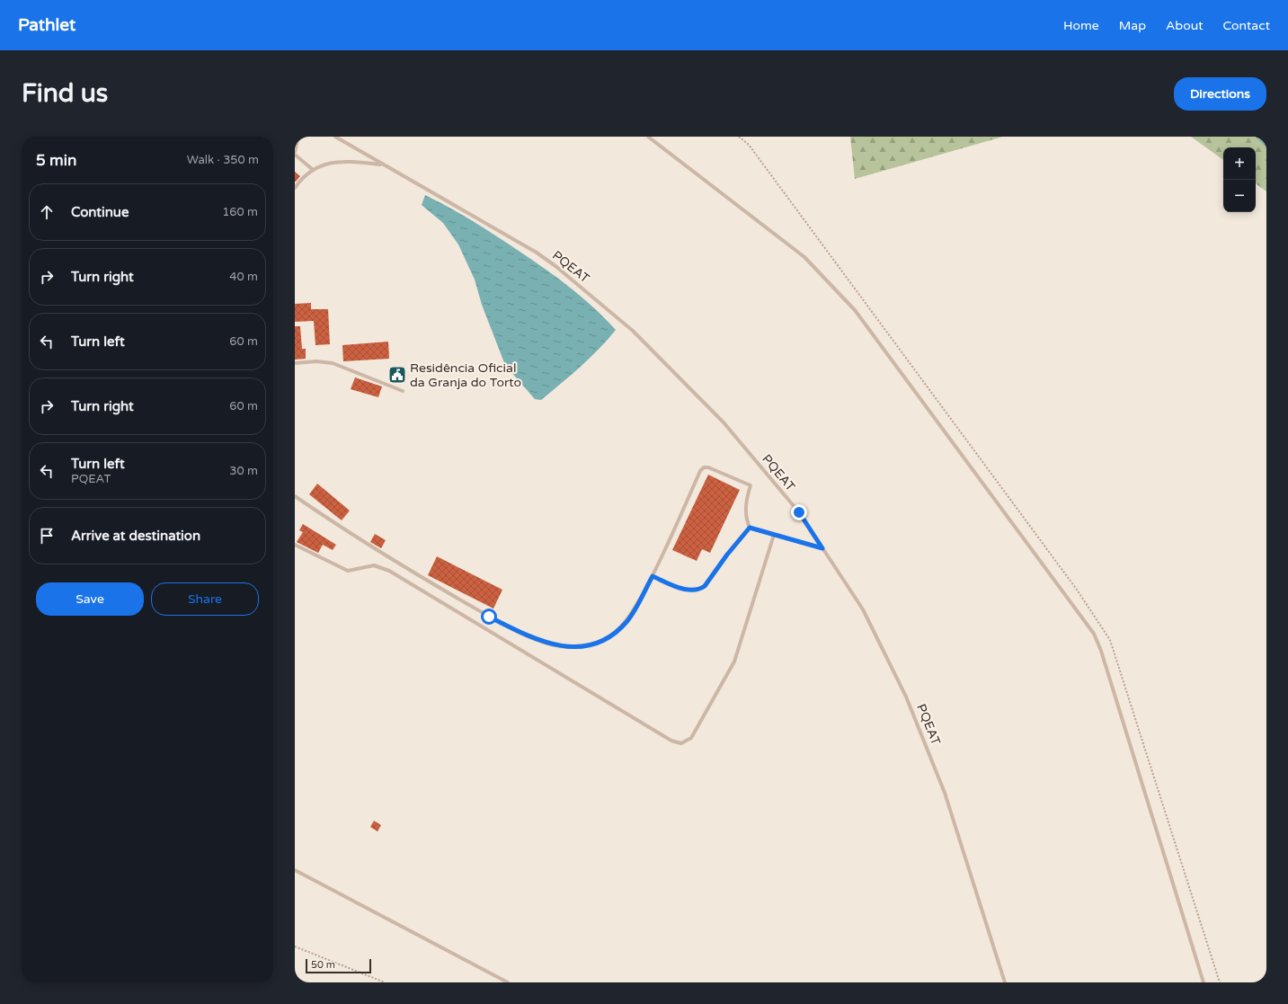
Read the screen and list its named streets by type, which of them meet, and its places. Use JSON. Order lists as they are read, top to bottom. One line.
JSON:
{"streets":{"lane":["PQEAT"]},"places":{"public building":["Residência Oficial da Granja do Torto"]},"scale_bar":"50 m","page":{"header":"Pathlet","nav":["Home","Map","About","Contact"],"buttons":["Directions",["Save","Share"]],"title":"Find us","heading":["5 min","Walk · 350 m"],"map_buttons":["+","−"],"list":[["Continue","160 m"],["Turn right","40 m"],["Turn left","60 m"],["Turn right","60 m"],["Turn left","PQEAT","30 m"],"Arrive at destination"],"scale":"50 m"}}
